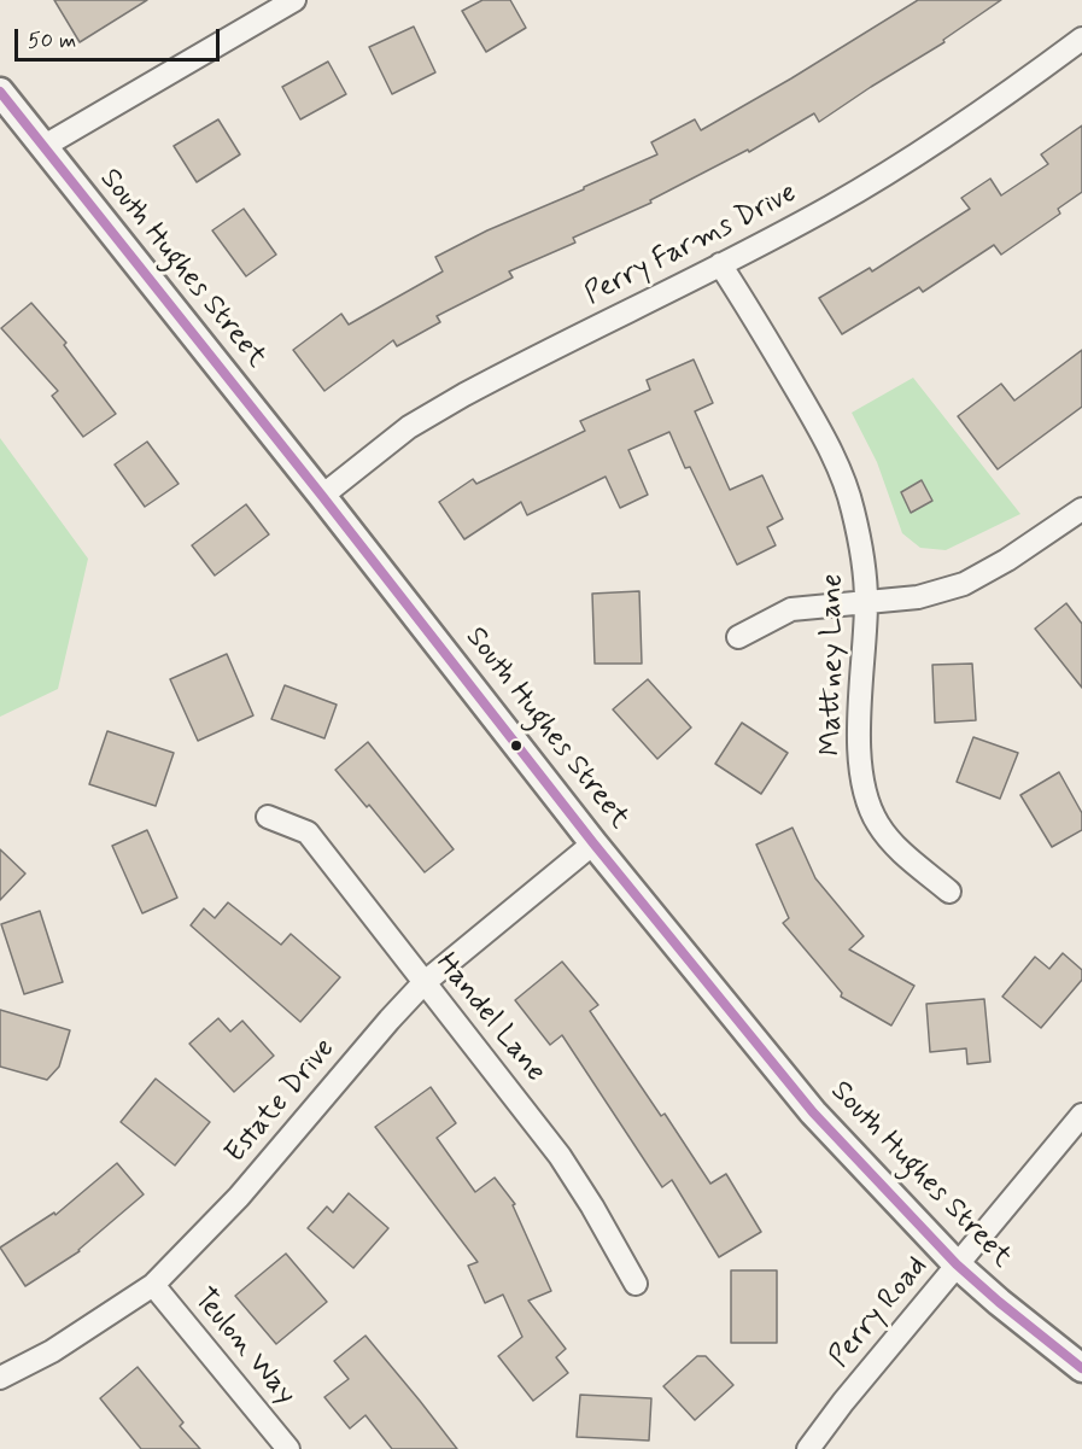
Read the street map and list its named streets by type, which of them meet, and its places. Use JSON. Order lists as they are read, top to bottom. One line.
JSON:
{"streets":{"street":["Perry Farms Drive","South Hughes Street","Mattney Lane","Handel Lane","Estate Drive","Perry Road","Teulon Way"]},"crossings":[["Perry Farms Drive","South Hughes Street"],["Perry Farms Drive","Mattney Lane"],["South Hughes Street","Estate Drive"],["South Hughes Street","Perry Road"],["Handel Lane","Estate Drive"],["Estate Drive","Teulon Way"]],"scale_bar":"50 m"}
